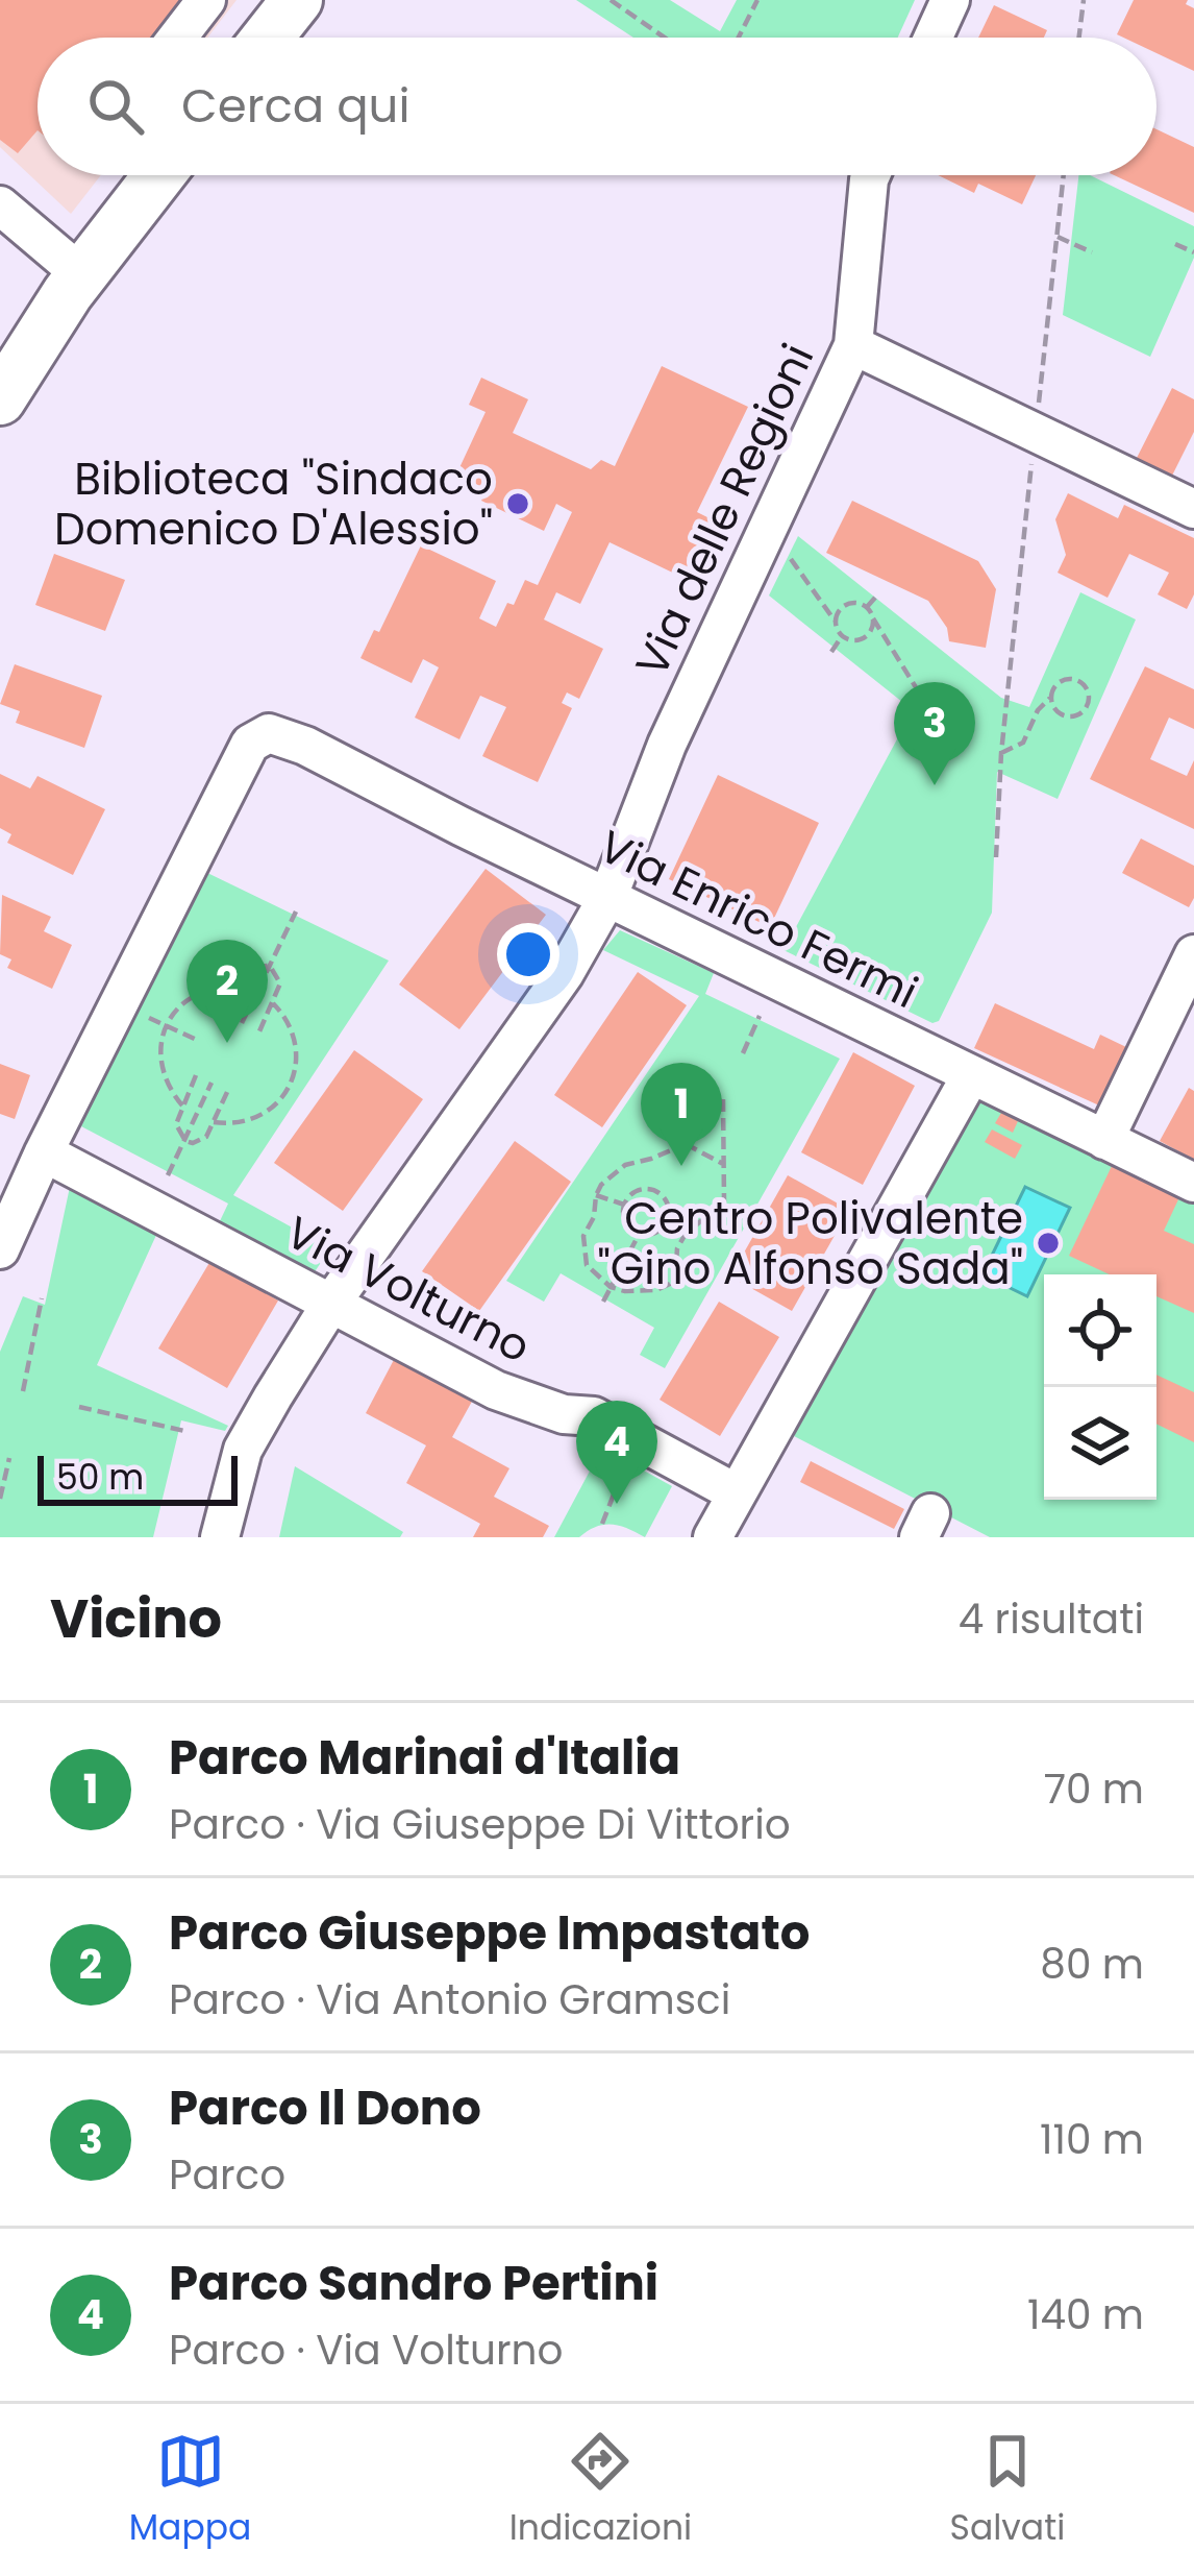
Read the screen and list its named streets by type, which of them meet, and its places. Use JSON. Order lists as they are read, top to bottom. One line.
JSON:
{"streets":{"street":["Via delle Regioni","Via Enrico Fermi","Via Volturno"]},"crossings":[["Via delle Regioni","Via Enrico Fermi"],["Via delle Regioni","Via Volturno"],["Via Enrico Fermi","Via Volturno"]],"places":["Biblioteca \"Sindaco Domenico D'Alessio\"","Centro Polivalente \"Gino Alfonso Sada\""],"scale_bar":"50 m","page":{"search":"Cerca qui","pins":["3","2","1","4"],"scale":"50 m","heading":["Vicino","4 risultati"],"list":[{"mark":"1","name":"Parco Marinai d'Italia","note":"Parco · Via Giuseppe Di Vittorio","value":"70 m"},{"mark":"2","name":"Parco Giuseppe Impastato","note":"Parco · Via Antonio Gramsci","value":"80 m"},{"mark":"3","name":"Parco Il Dono","note":"Parco","value":"110 m"},{"mark":"4","name":"Parco Sandro Pertini","note":"Parco · Via Volturno","value":"140 m"}],"nav":["Mappa","Indicazioni","Salvati"]}}
